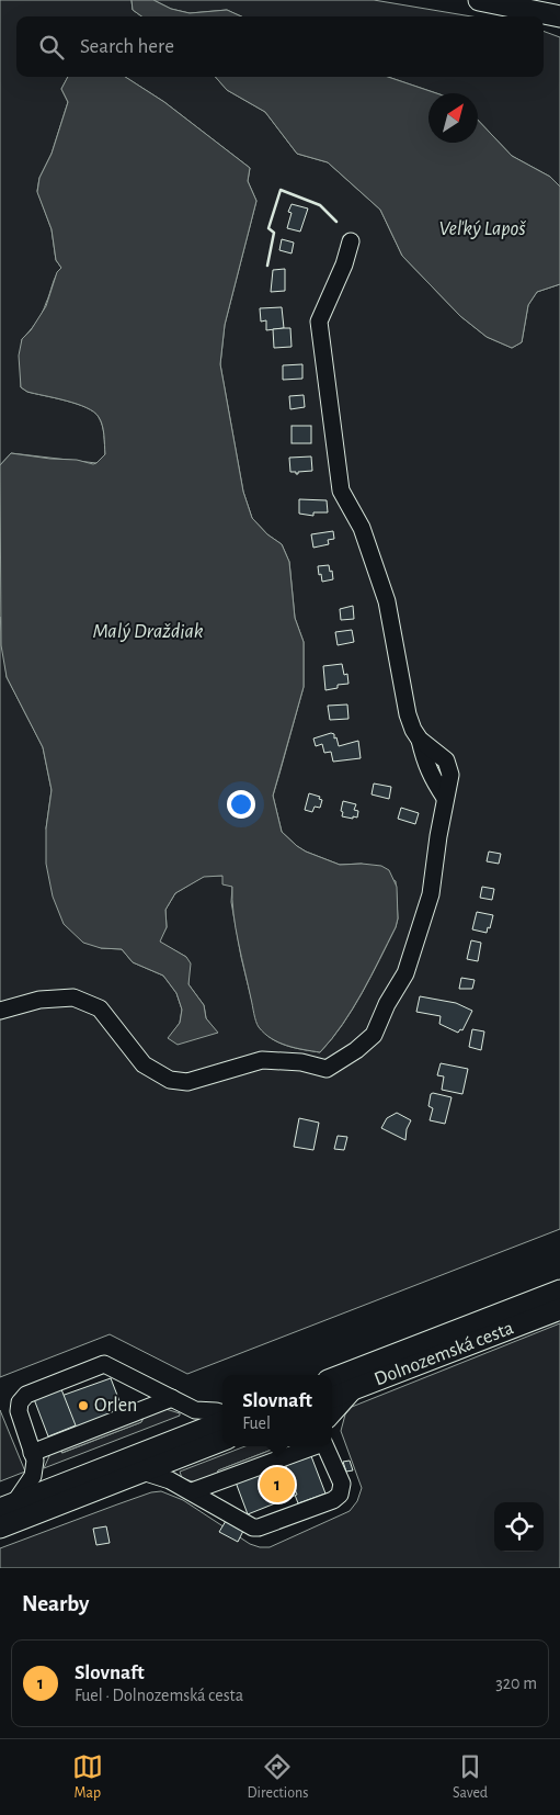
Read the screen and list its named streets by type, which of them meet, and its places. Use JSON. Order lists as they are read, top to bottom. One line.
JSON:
{"streets":{"main road":["Dolnozemská cesta"]},"water":["Veľký Lapoš","Malý Draždiak"],"places":["Orlen"],"north":"top right","page":{"search":"Search here","popup":["Slovnaft","Fuel"],"pins":"1","heading":"Nearby","list":[{"mark":"1","name":"Slovnaft","note":"Fuel · Dolnozemská cesta","value":"320 m"}],"nav":["Map","Directions","Saved"]}}
